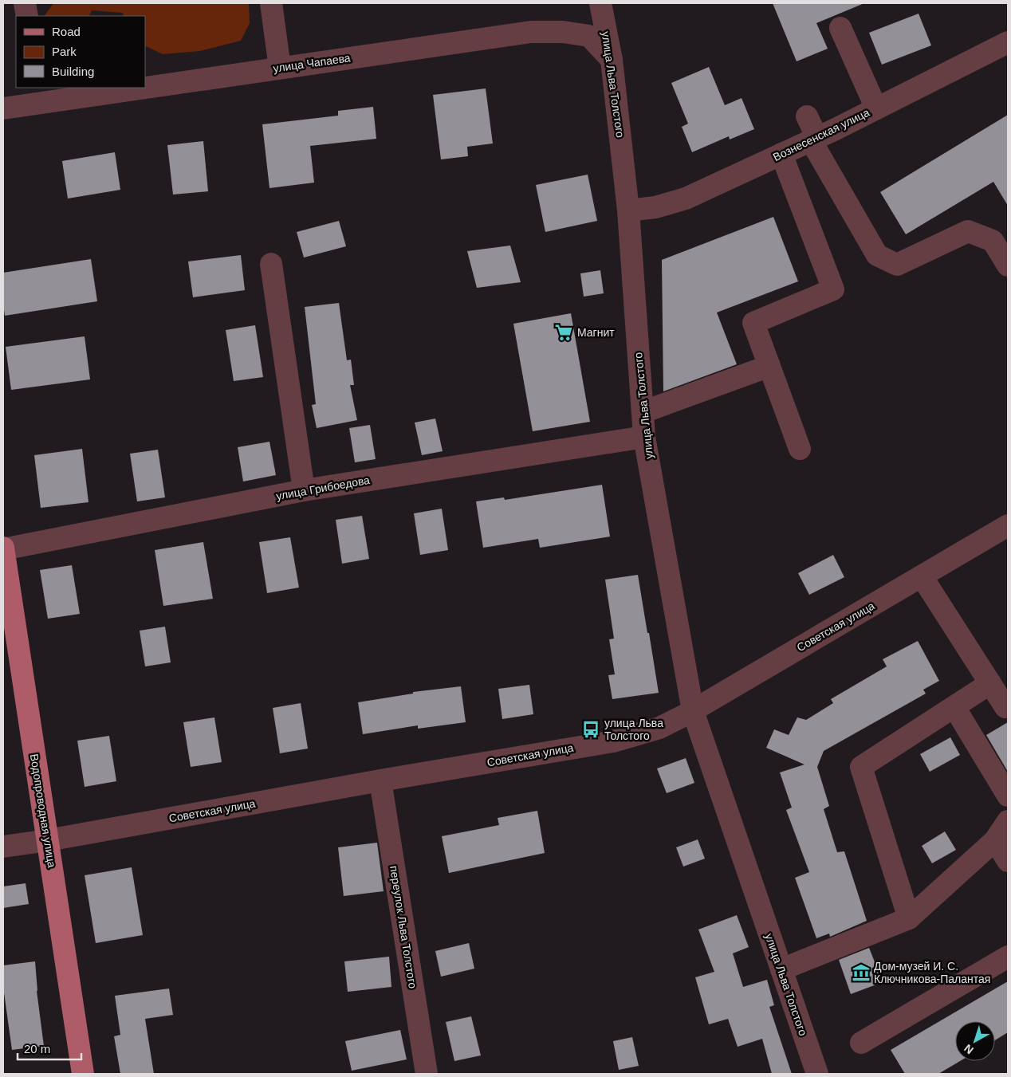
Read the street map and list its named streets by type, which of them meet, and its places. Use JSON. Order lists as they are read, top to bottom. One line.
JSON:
{"streets":{"main road":["Водопроводная улица"],"street":["улица Чапаева","улица Льва Толстого","Вознесенская улица","улица Грибоедова","Советская улица","переулок Льва Толстого"]},"crossings":[["улица Чапаева","улица Льва Толстого"],["улица Льва Толстого","Вознесенская улица"],["улица Льва Толстого","улица Грибоедова"],["улица Льва Толстого","Советская улица"],["улица Грибоедова","Водопроводная улица"],["Советская улица","Водопроводная улица"],["Советская улица","переулок Льва Толстого"]],"places":{"supermarket":["Магнит"],"bus stop":["улица Льва Толстого"],"museum":["Дом-музей И. С. Ключникова-Палантая"]},"legend":["Road","Park","Building"],"scale_bar":"20 m","north":"bottom left"}
